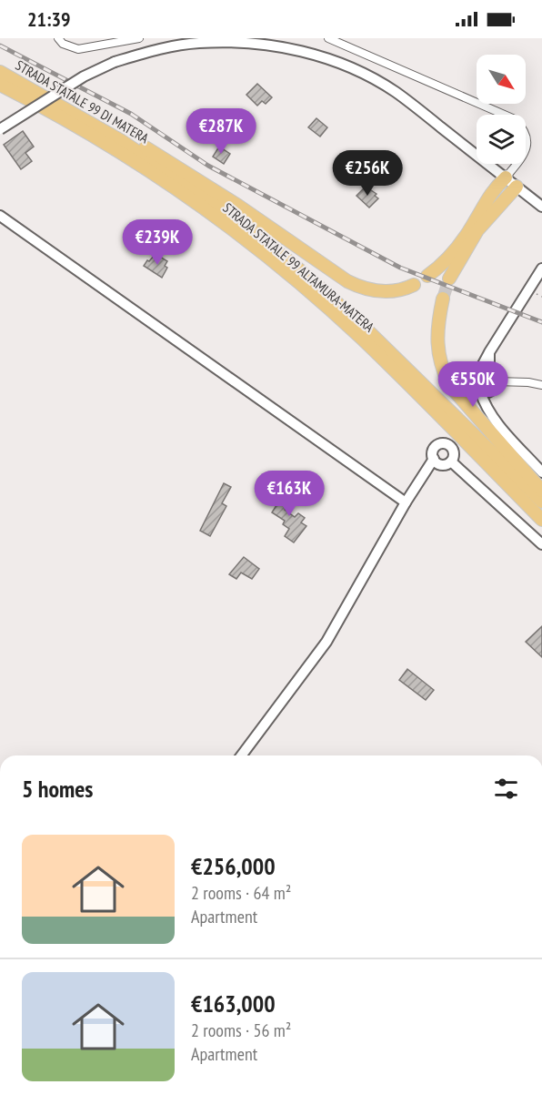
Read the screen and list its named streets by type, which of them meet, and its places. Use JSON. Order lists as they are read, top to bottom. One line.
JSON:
{"streets":{"highway":["STRADA STATALE 99 DI MATERA","STRADA STATALE 99 ALTAMURA-MATERA"]},"north":"bottom right","page":{"status":"21:39","price":["€287K","€256K","€239K","€550K","€163K"],"heading":"5 homes","list":[{"name":"€256,000","note":"2 rooms · 64 m² · Apartment"},{"name":"€163,000","note":"2 rooms · 56 m² · Apartment"}]}}
